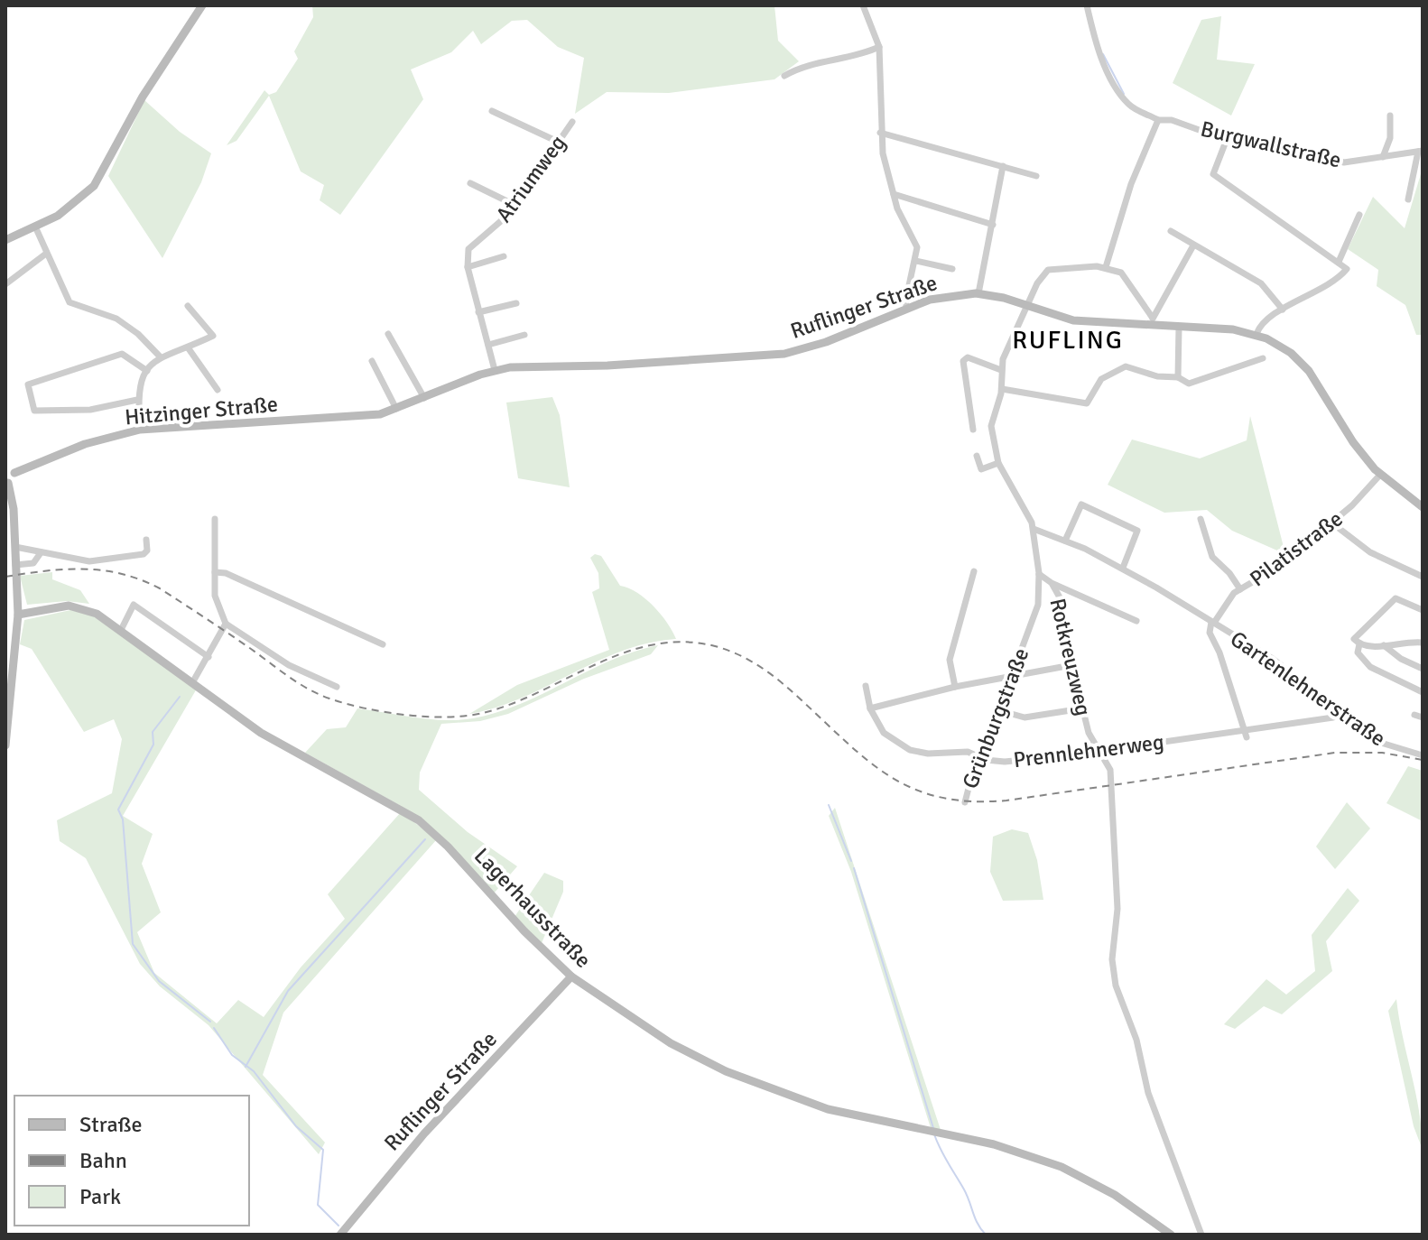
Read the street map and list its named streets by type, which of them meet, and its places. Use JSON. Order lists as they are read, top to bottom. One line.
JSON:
{"streets":{"street":["Burgwallstraße","Atriumweg","Ruflinger Straße","Hitzinger Straße","Pilatistraße","Rotkreuzweg","Gartenlehnerstraße","Grünburgstraße","Prennlehnerweg","Lagerhausstraße"]},"crossings":[["Ruflinger Straße","Hitzinger Straße"],["Ruflinger Straße","Pilatistraße"],["Ruflinger Straße","Grünburgstraße"],["Ruflinger Straße","Lagerhausstraße"],["Pilatistraße","Gartenlehnerstraße"],["Rotkreuzweg","Grünburgstraße"],["Rotkreuzweg","Prennlehnerweg"],["Gartenlehnerstraße","Grünburgstraße"],["Gartenlehnerstraße","Prennlehnerweg"],["Grünburgstraße","Prennlehnerweg"]],"districts":["RUFLING"],"legend":["Straße","Bahn","Park"]}
